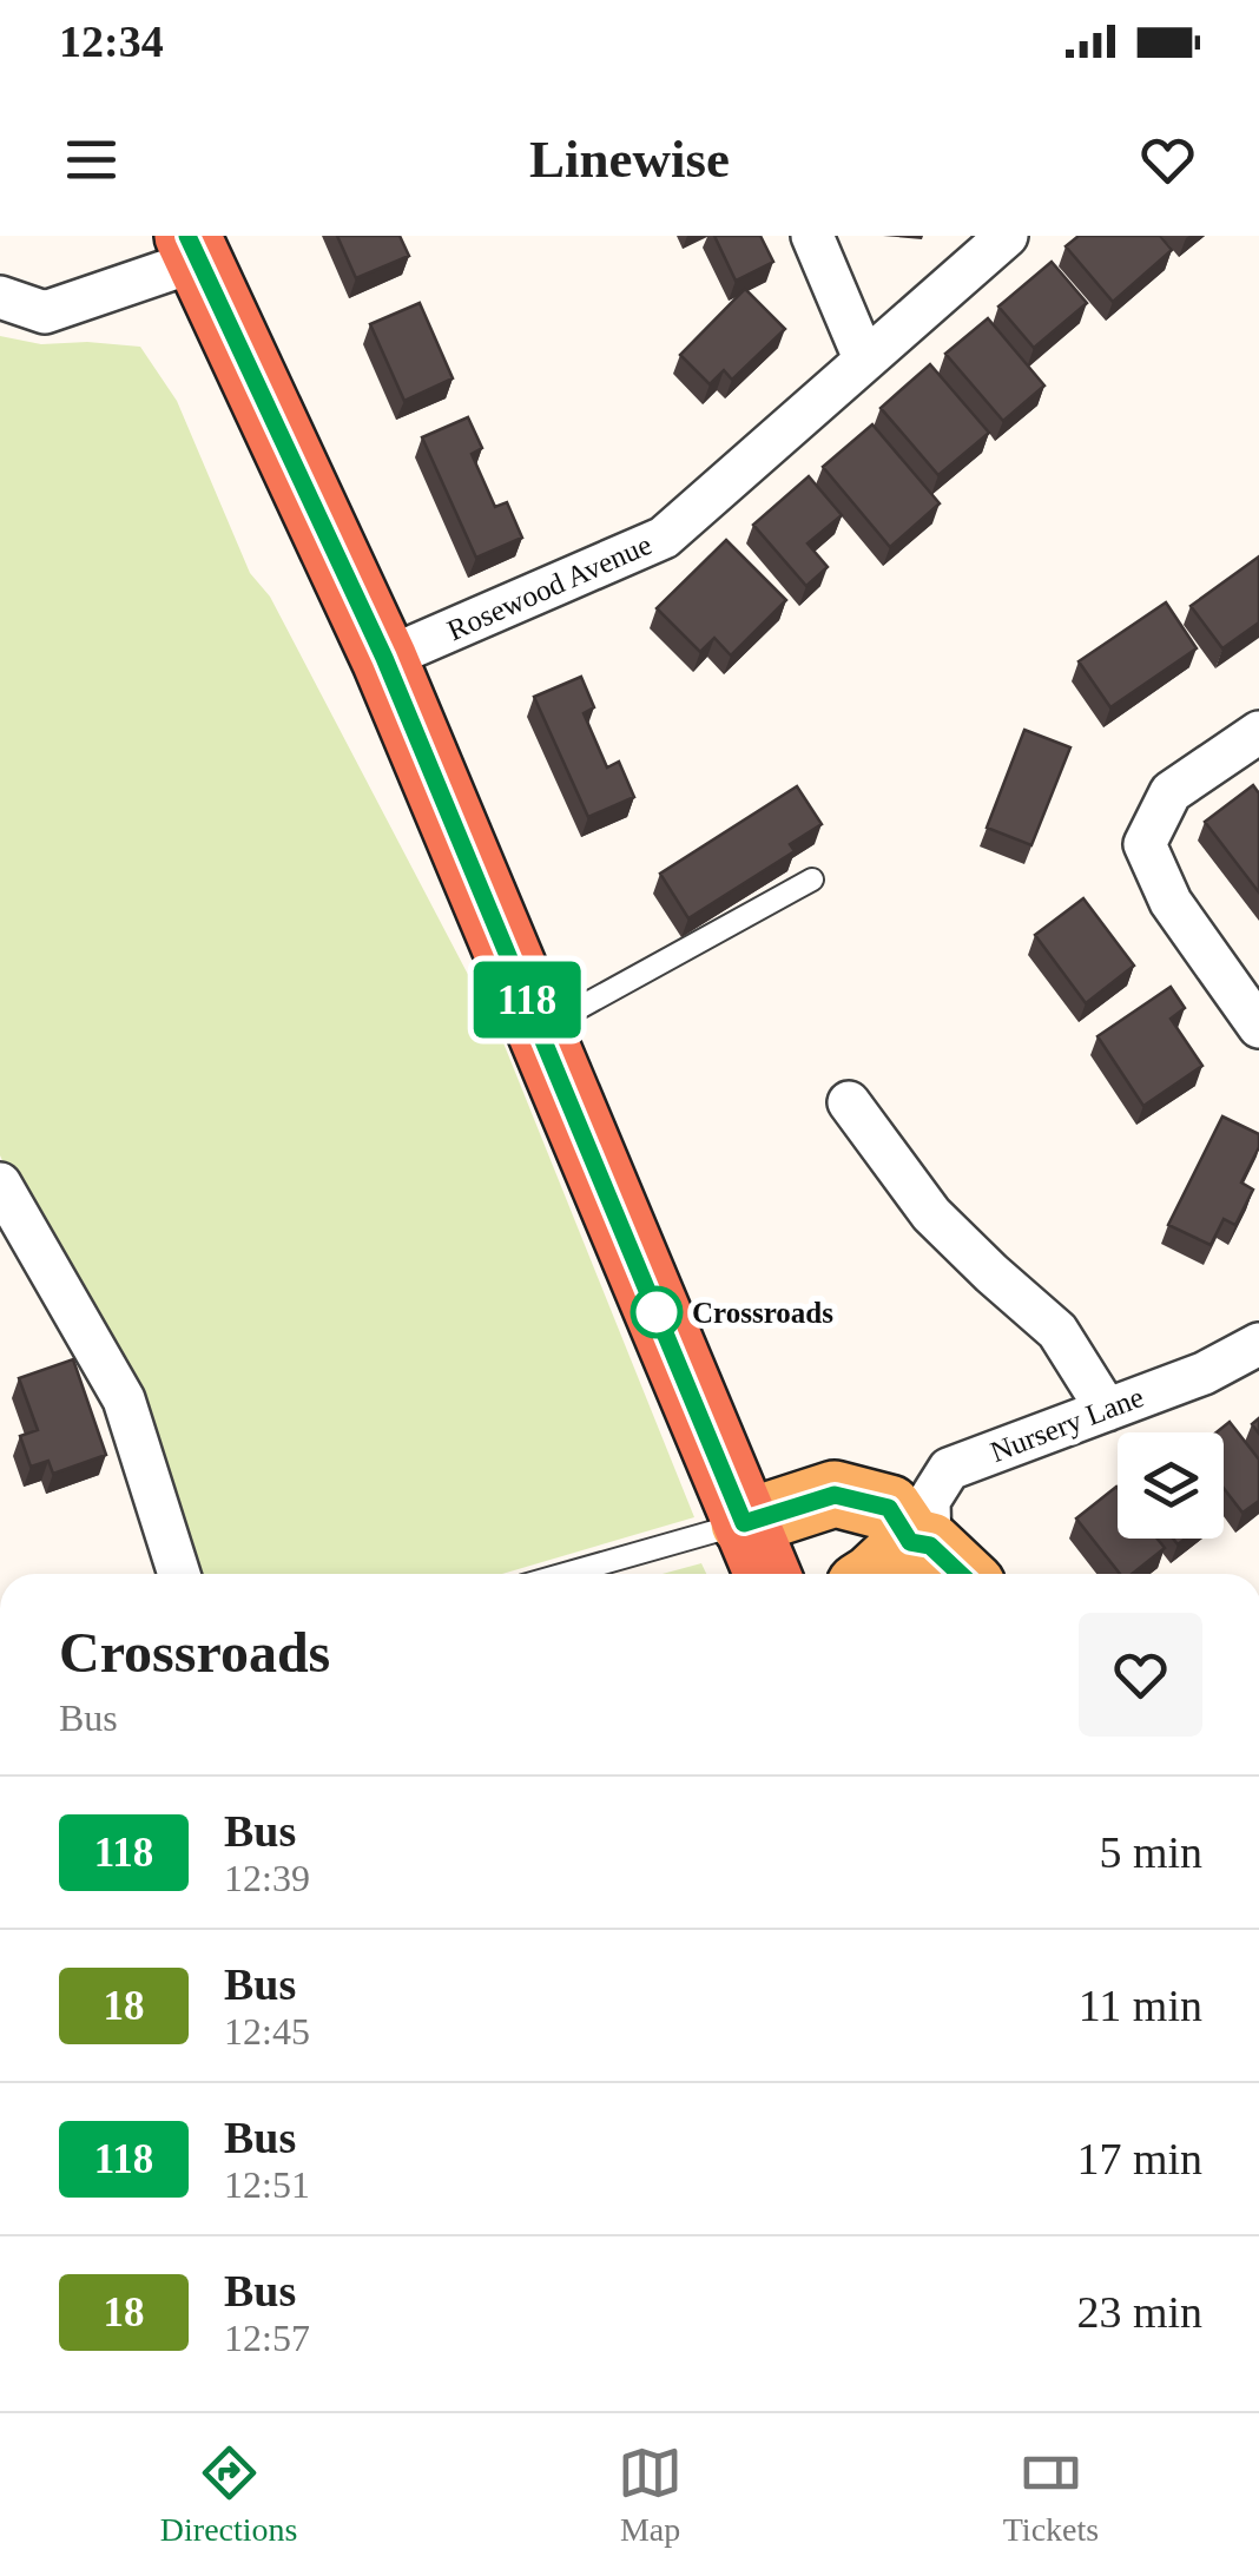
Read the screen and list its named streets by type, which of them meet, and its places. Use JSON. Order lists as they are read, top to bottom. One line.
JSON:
{"streets":{"street":["Rosewood Avenue","Nursery Lane"]},"places":["Crossroads"],"lines":["bus line 118"],"page":{"status":"12:34","header":"Linewise","on_map":"118","heading":["Crossroads","Bus"],"list":[{"mark":"118","name":"Bus","note":"12:39","value":"5 min"},{"mark":"18","name":"Bus","note":"12:45","value":"11 min"},{"mark":"118","name":"Bus","note":"12:51","value":"17 min"},{"mark":"18","name":"Bus","note":"12:57","value":"23 min"}],"tabs":["Directions","Map","Tickets"]}}
